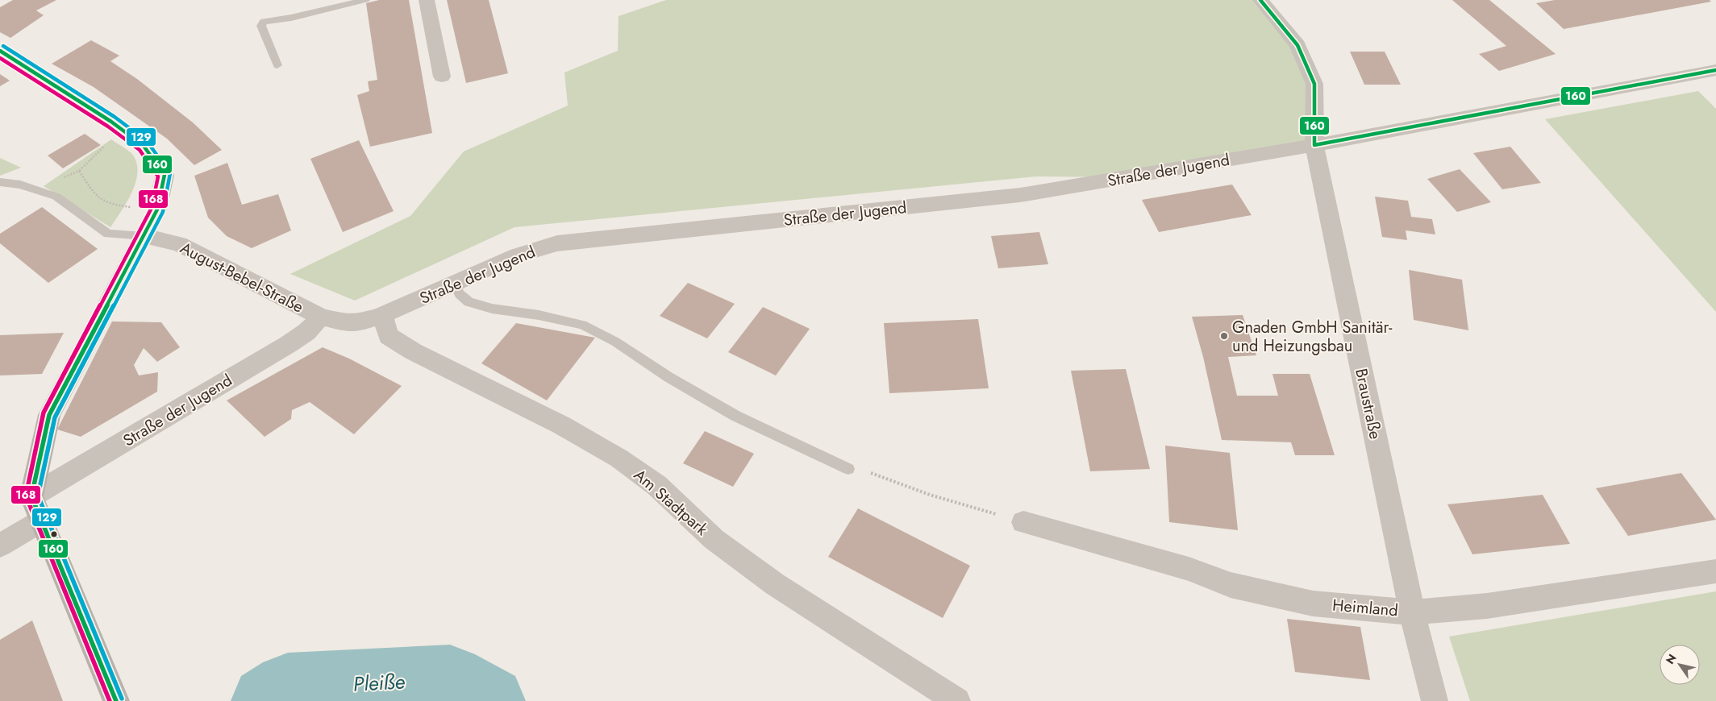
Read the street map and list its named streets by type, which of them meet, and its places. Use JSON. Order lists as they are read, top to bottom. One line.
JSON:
{"streets":{"street":["Straße der Jugend","August-Bebel-Straße","Braustraße","Am Stadtpark","Heimland"]},"crossings":[["Straße der Jugend","August-Bebel-Straße"],["Straße der Jugend","Braustraße"],["Straße der Jugend","Am Stadtpark"],["Braustraße","Heimland"]],"water":["Pleiße"],"places":["Gnaden GmbH Sanitär- und Heizungsbau"],"lines":["transit line 160","transit line 129","transit line 168"],"north":"top left"}
